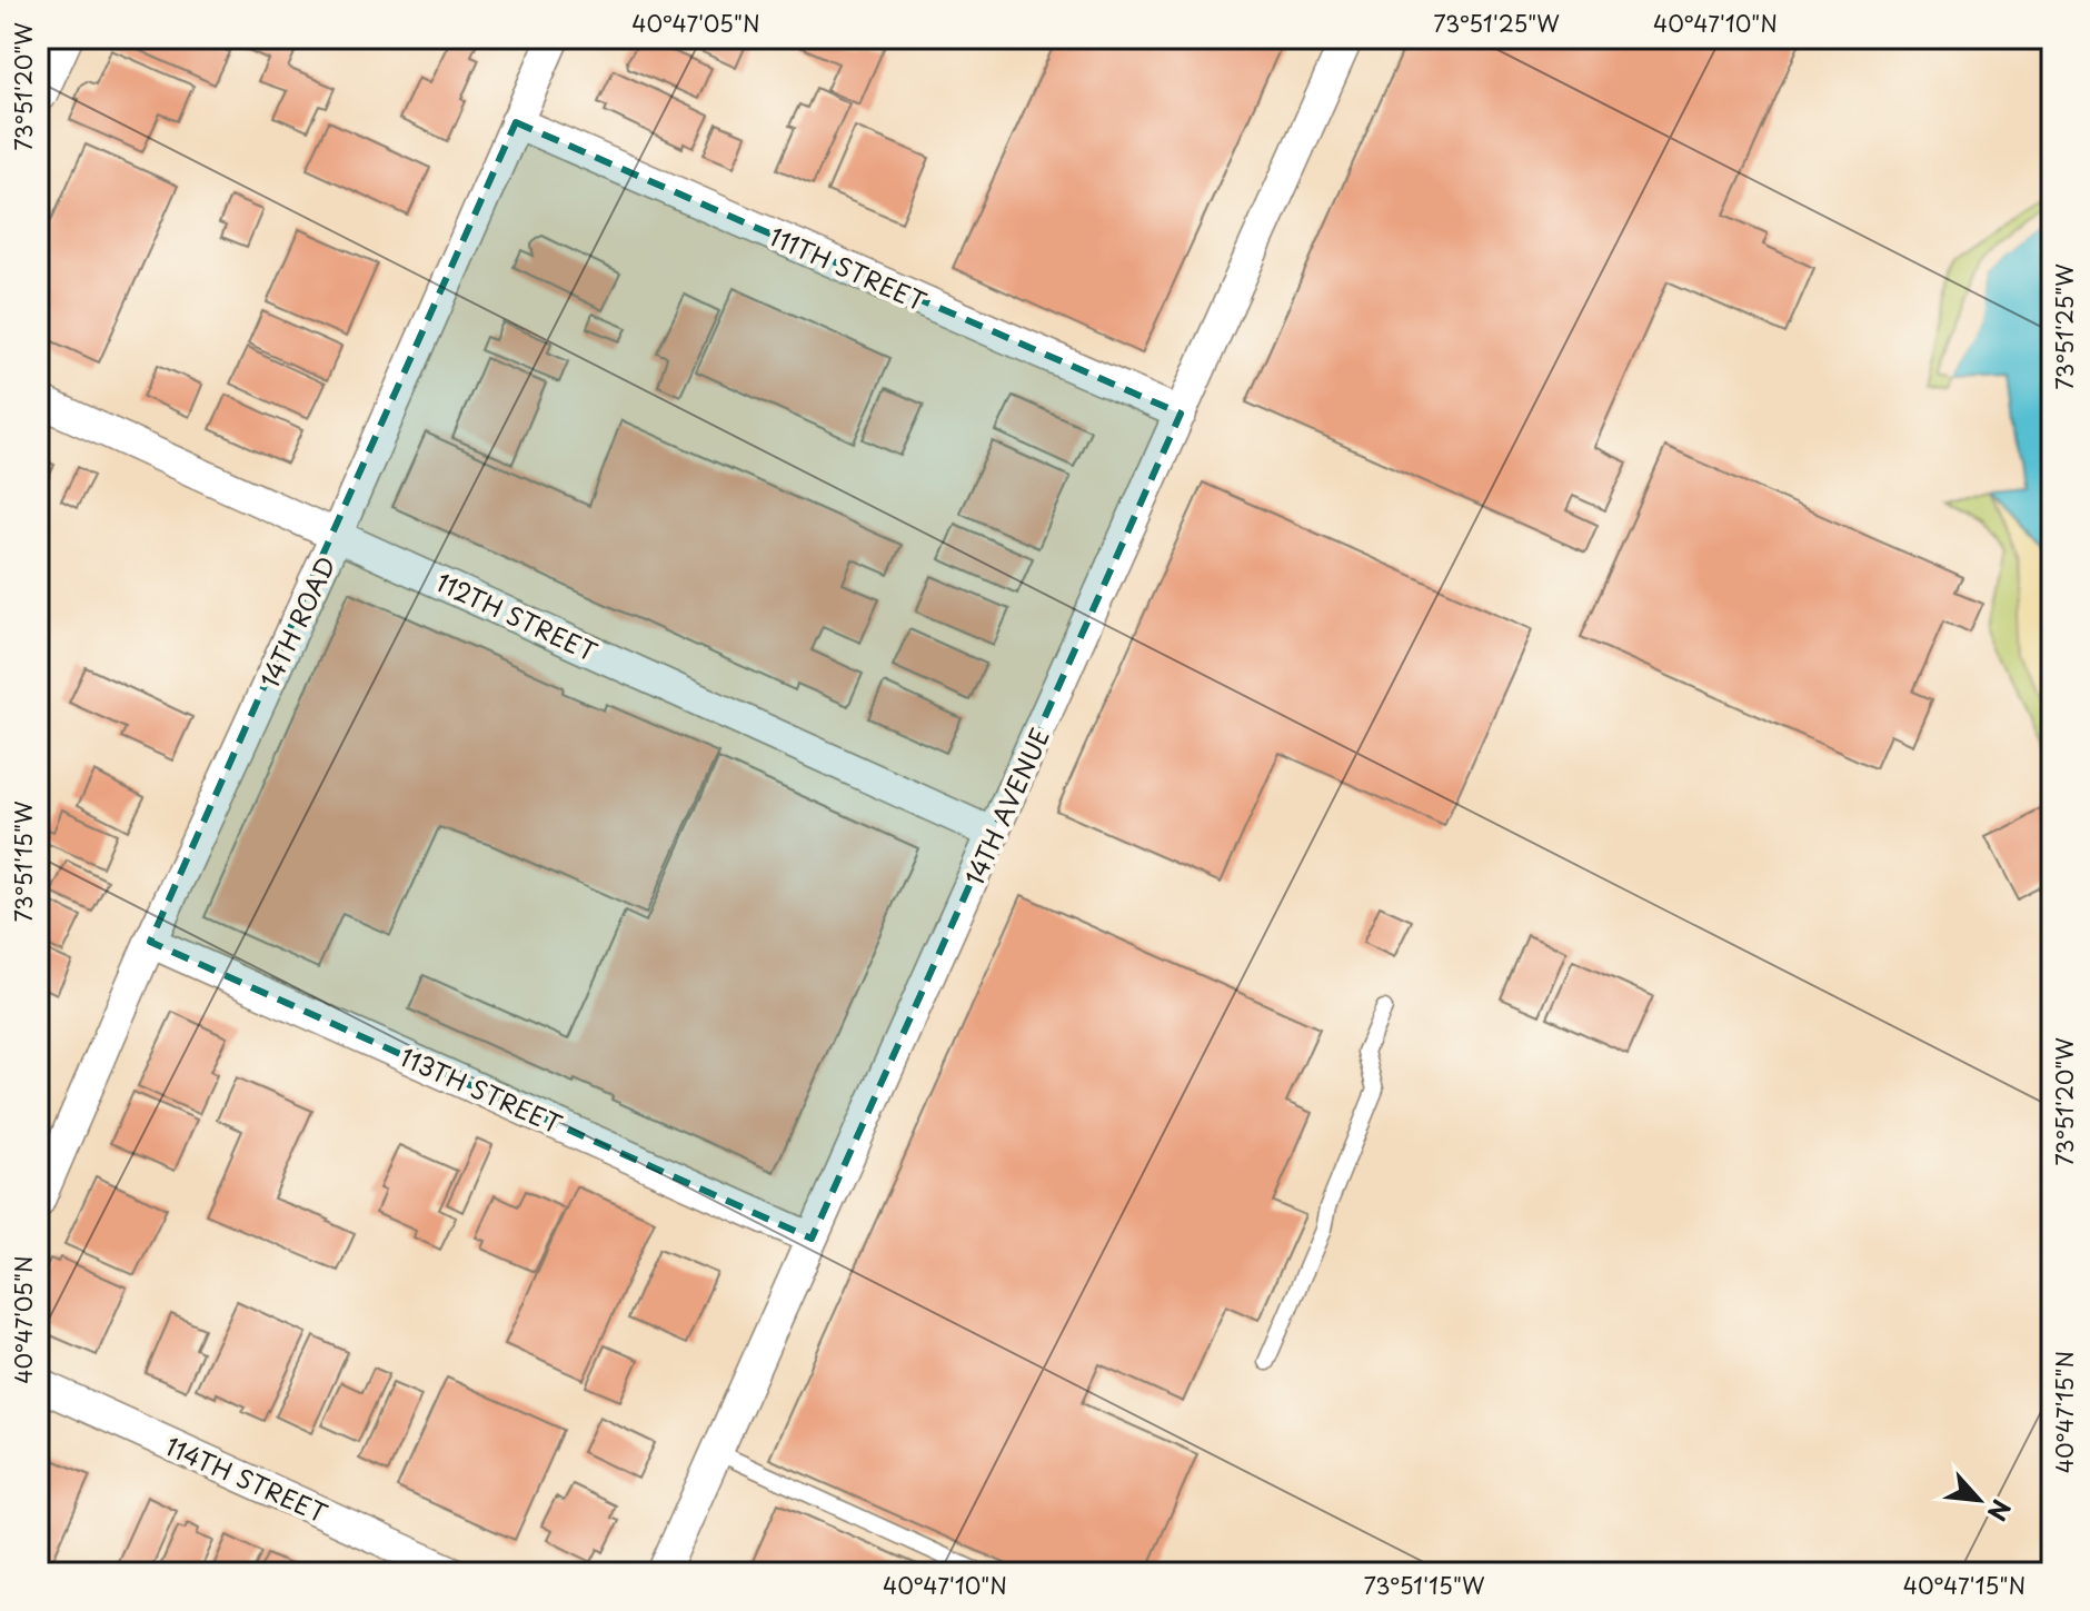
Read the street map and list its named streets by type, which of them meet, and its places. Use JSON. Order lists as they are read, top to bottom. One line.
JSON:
{"streets":{"street":["111TH STREET","112TH STREET","14TH ROAD","14TH AVENUE","113TH STREET","114TH STREET"]},"crossings":[["111TH STREET","14TH ROAD"],["111TH STREET","14TH AVENUE"],["112TH STREET","14TH ROAD"],["112TH STREET","14TH AVENUE"],["14TH ROAD","113TH STREET"],["14TH AVENUE","113TH STREET"]],"north":"bottom right","coordinates":["40°47'05\"N","73°51'25\"W","40°47'10\"N","73°51'20\"W","73°51'15\"W","40°47'15\"N"]}
